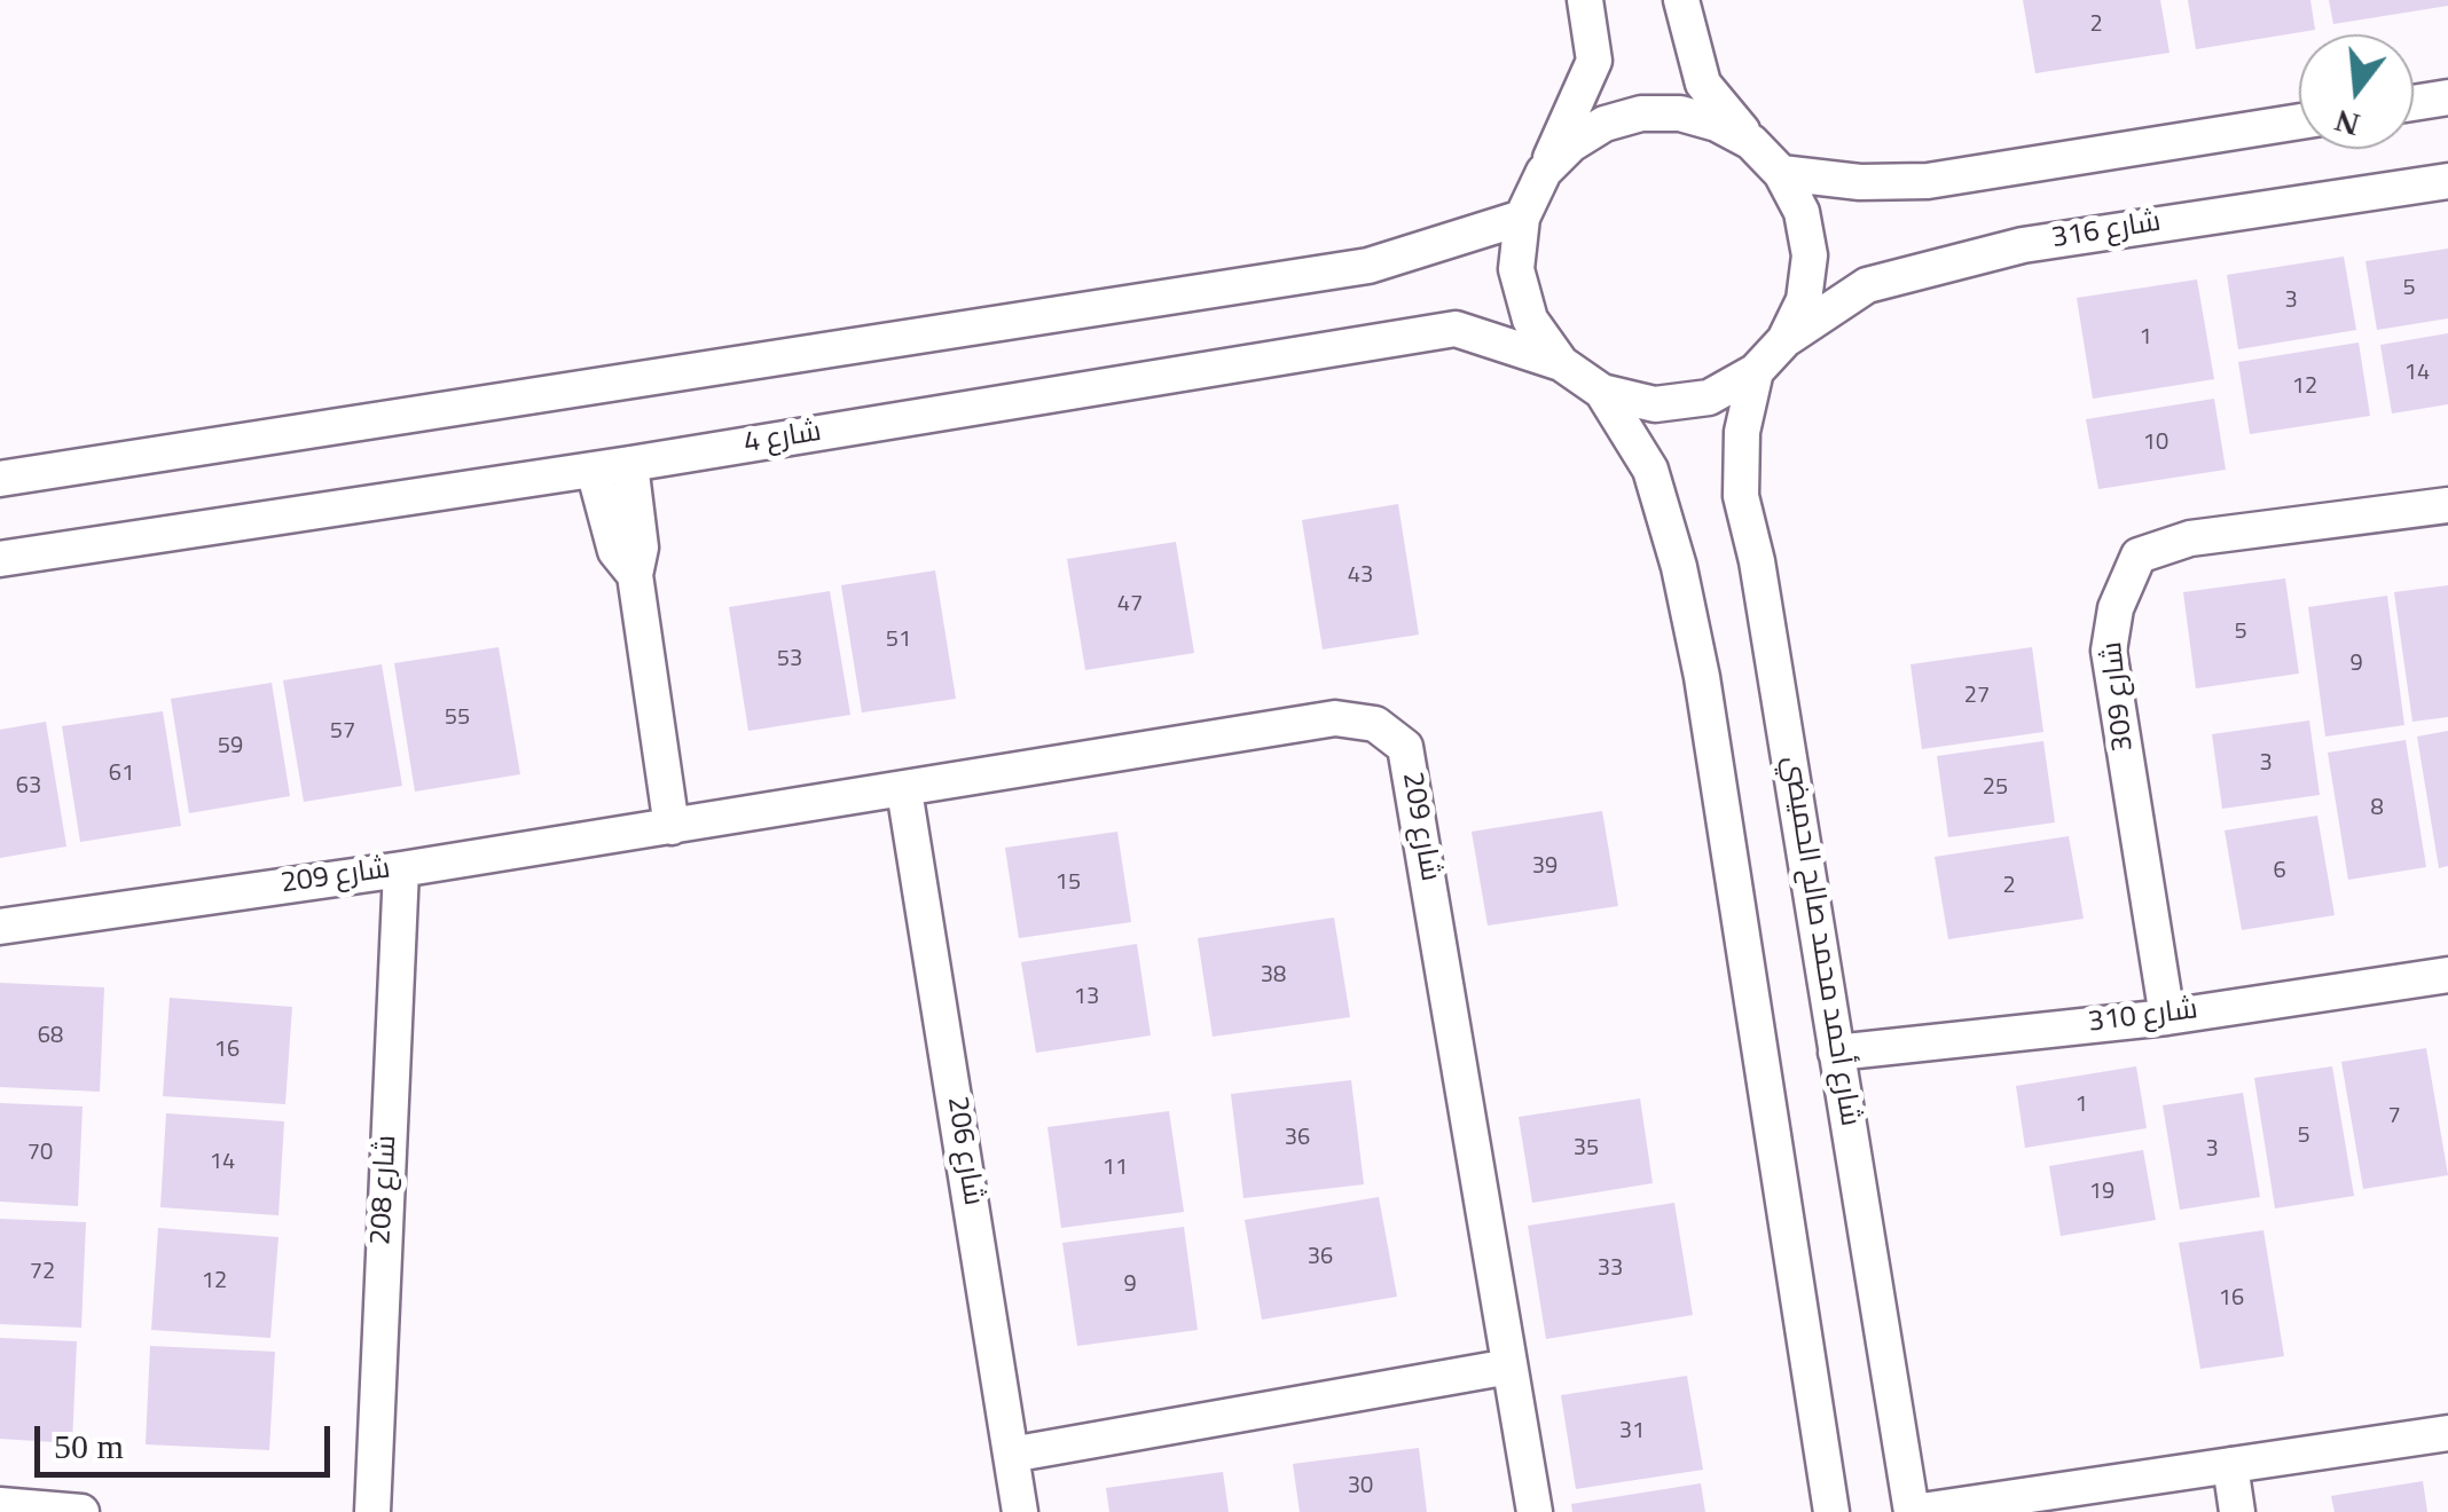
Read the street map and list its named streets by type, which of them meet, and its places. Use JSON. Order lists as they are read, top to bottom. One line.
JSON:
{"streets":{"street":["شارع 316","شارع 4","شارع 309","شارع 209","شارع أحمد محمد صالح الحميضي","شارع 310","شارع 206","شارع 208"]},"crossings":[["شارع 316","شارع 4"],["شارع 316","شارع أحمد محمد صالح الحميضي"],["شارع 4","شارع أحمد محمد صالح الحميضي"],["شارع 309","شارع 310"],["شارع 209","شارع 206"],["شارع 209","شارع 208"],["شارع أحمد محمد صالح الحميضي","شارع 310"]],"house_numbers":["2","5","3","1","14","12","10","43","47","5","51","53","9","27","55","57","59","3","61","63","25","8","39","6","15","2","38","13","68","16","1","7","5","36","35","3","70","14","11","19","36","33","72","12","9","16","31","30"],"scale_bar":"50 m","north":"bottom"}
